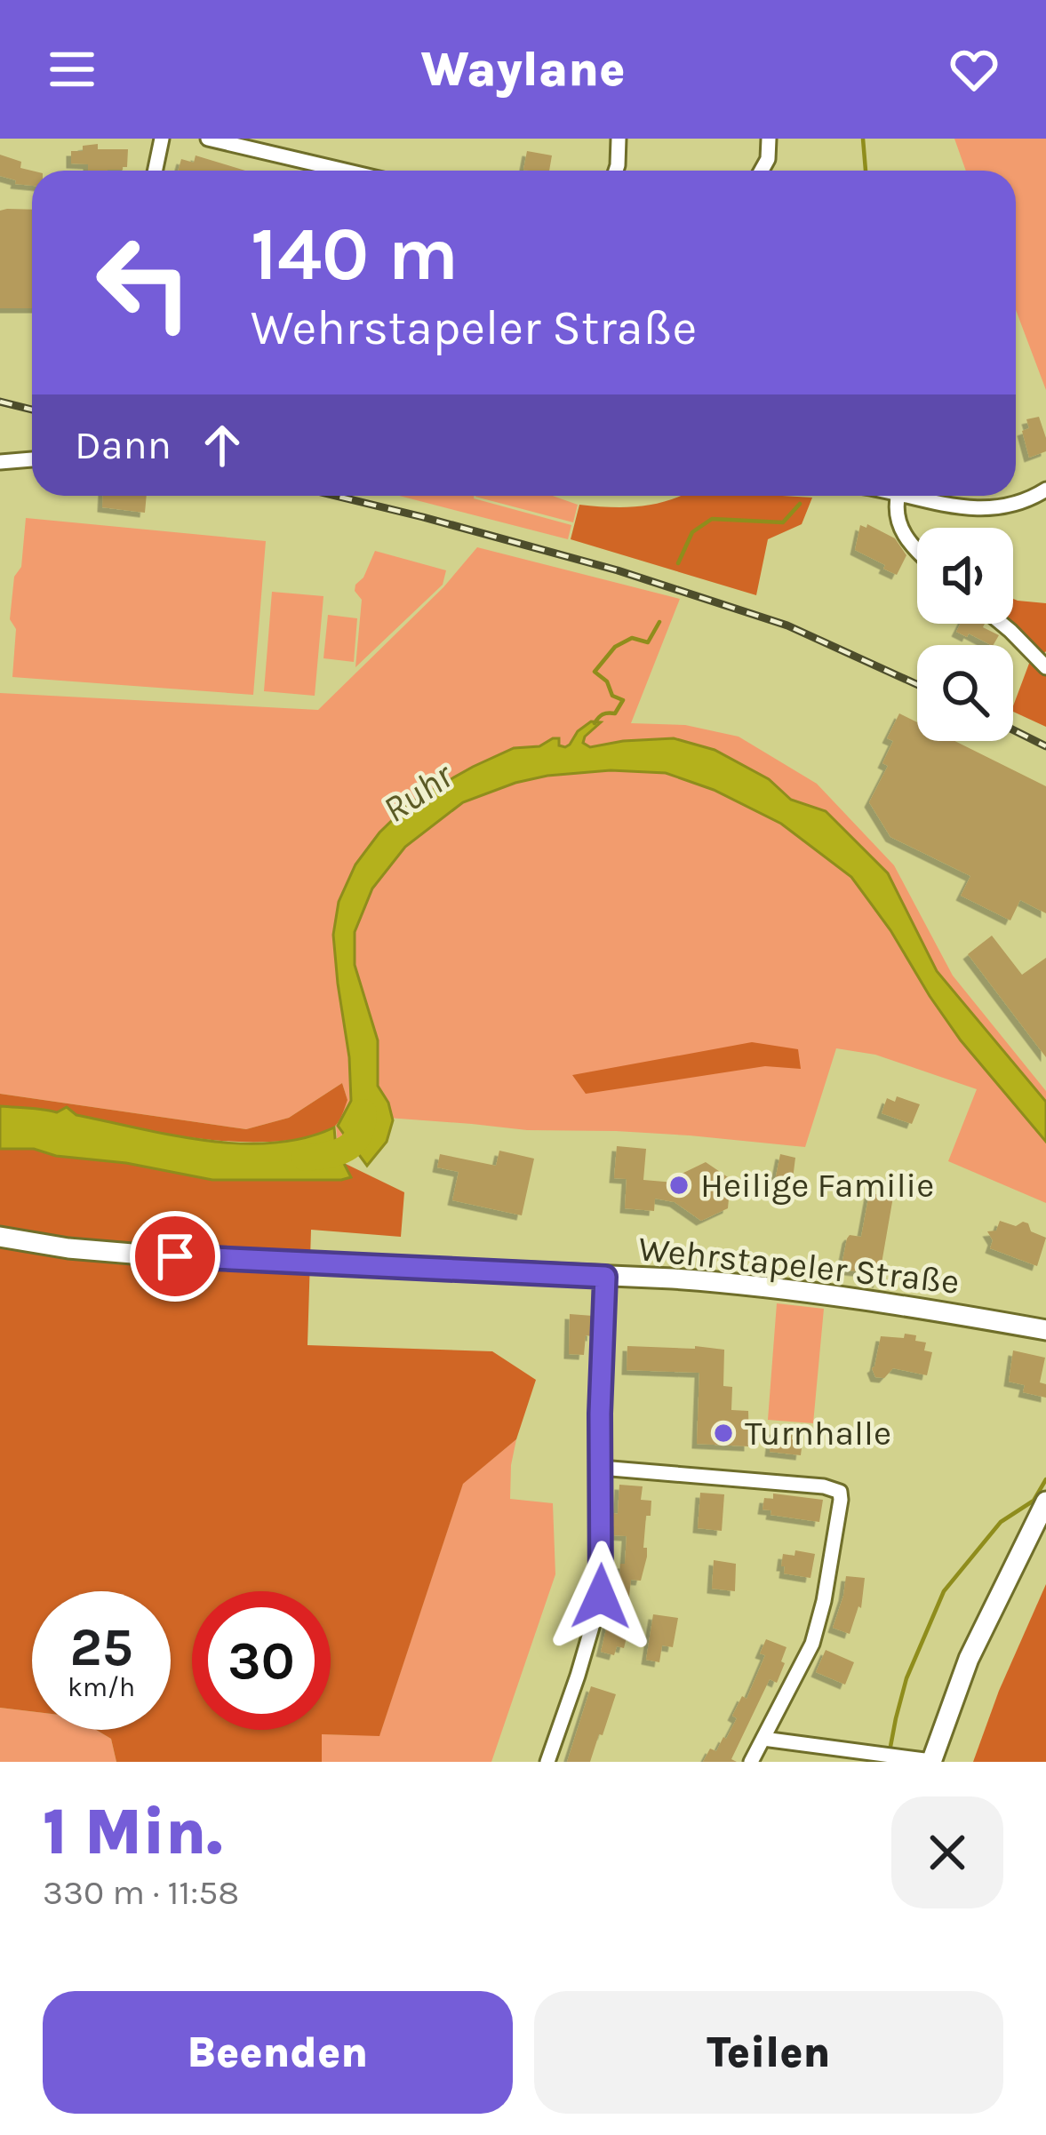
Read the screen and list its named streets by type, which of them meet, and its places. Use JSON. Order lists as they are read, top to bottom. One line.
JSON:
{"streets":{"main road":["Wehrstapeler Straße"]},"water":["Ruhr"],"places":["Heilige Familie","Turnhalle"],"page":{"header":"Waylane","turn":["140 m","Wehrstapeler Straße"],"then":"Dann","speed":"25 km/h","limit":"30","heading":["1 Min.","330 m · 11:58"],"buttons":["Beenden","Teilen"]}}
